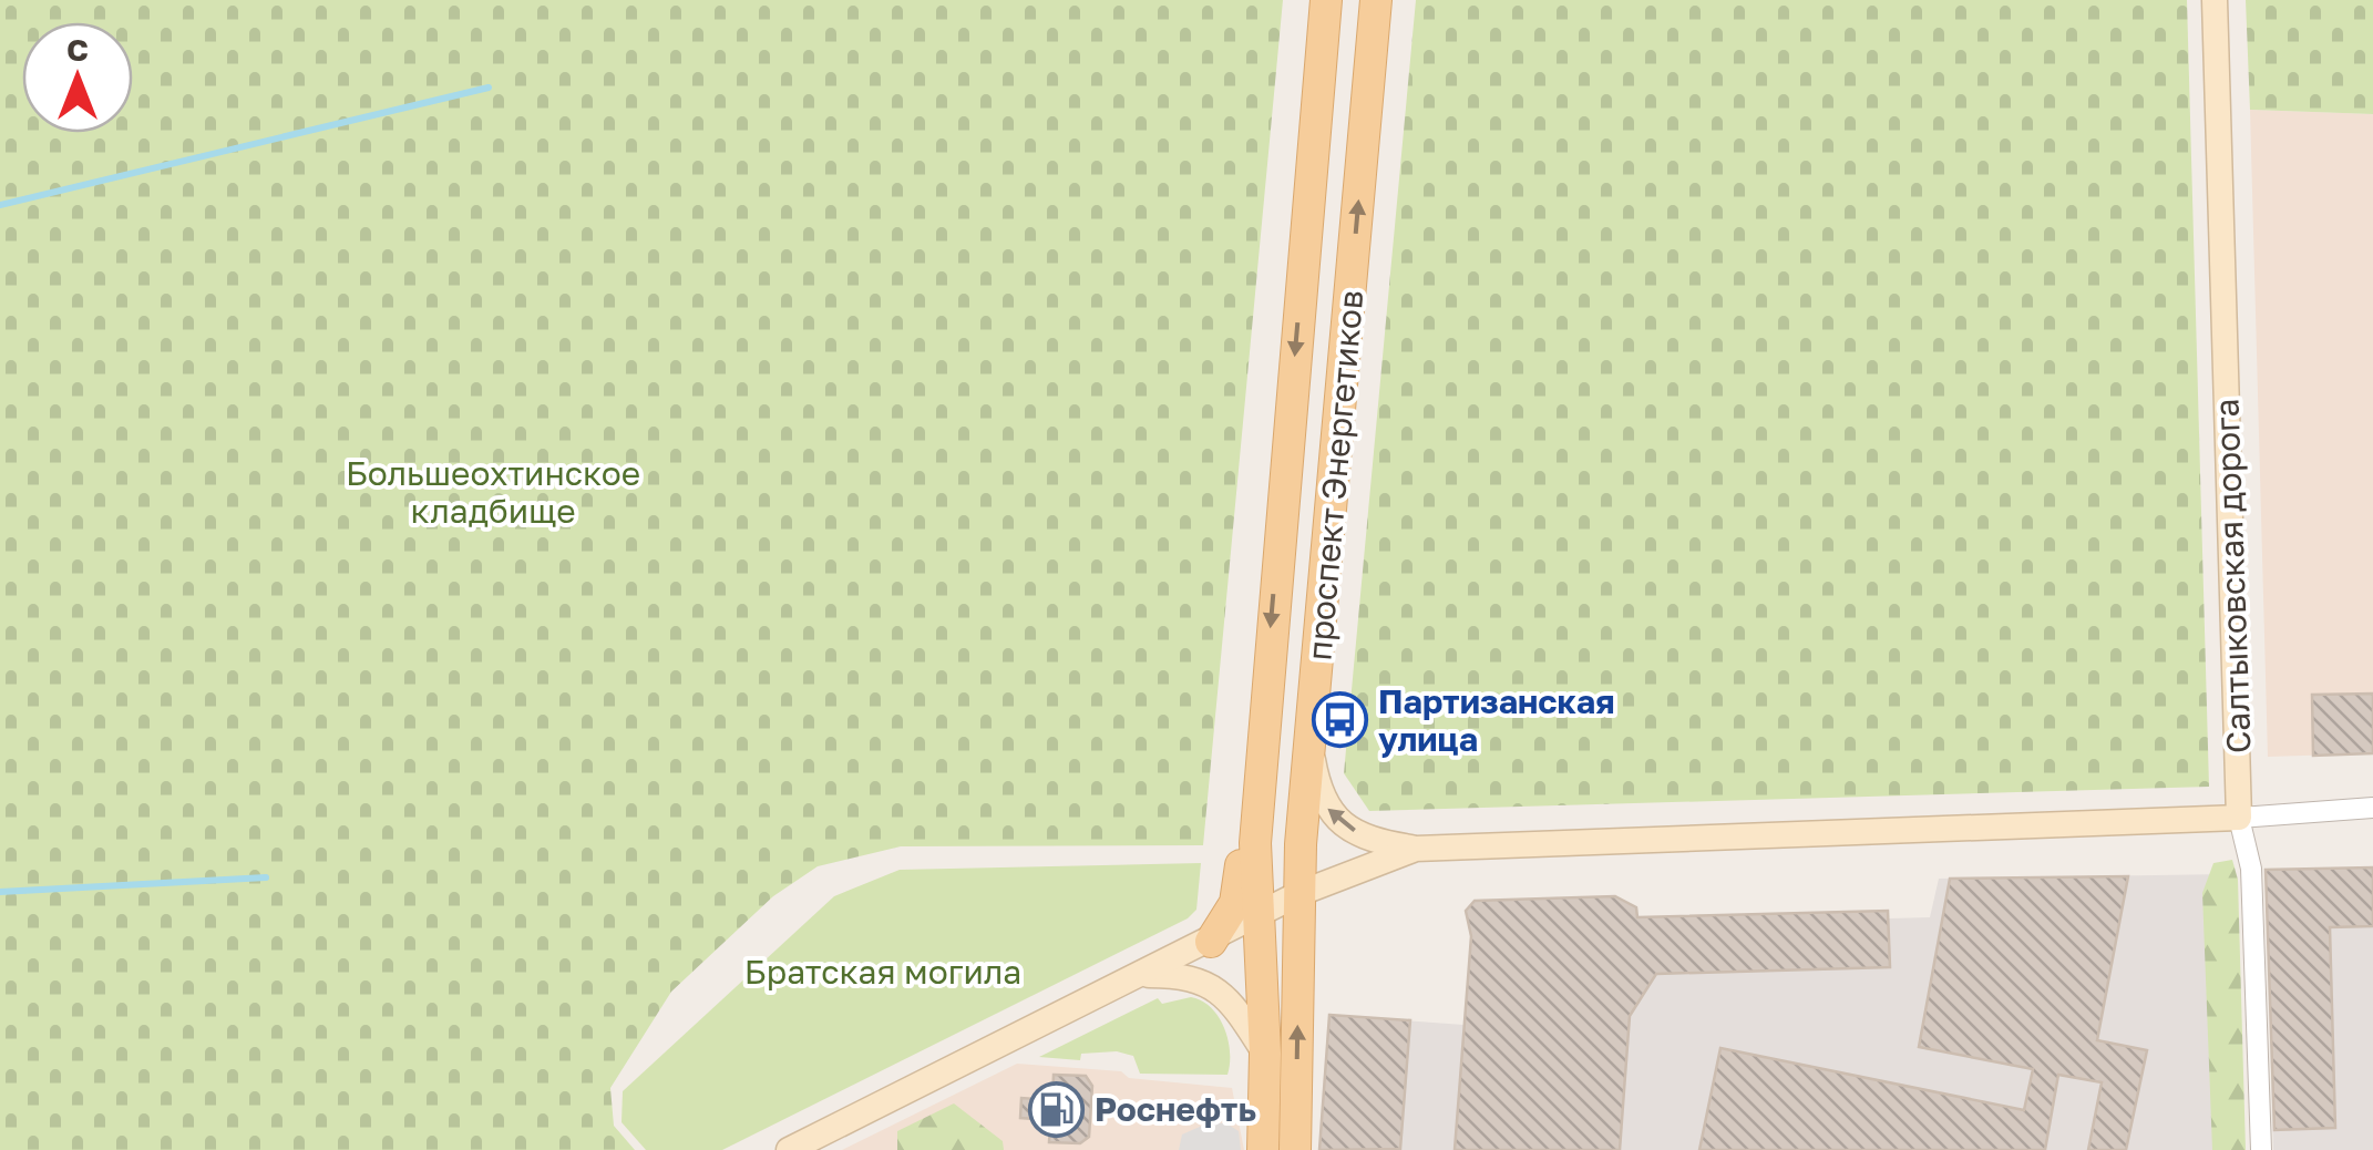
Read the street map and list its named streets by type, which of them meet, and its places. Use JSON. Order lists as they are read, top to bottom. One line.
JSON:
{"streets":{"main road":["проспект Энергетиков"],"street":["Салтыковская дорога"]},"parks":["Большеохтинское кладбище","Братская могила"],"places":{"bus stop":["Партизанская улица"],"fuel station":["Роснефть"]},"north":"top"}
